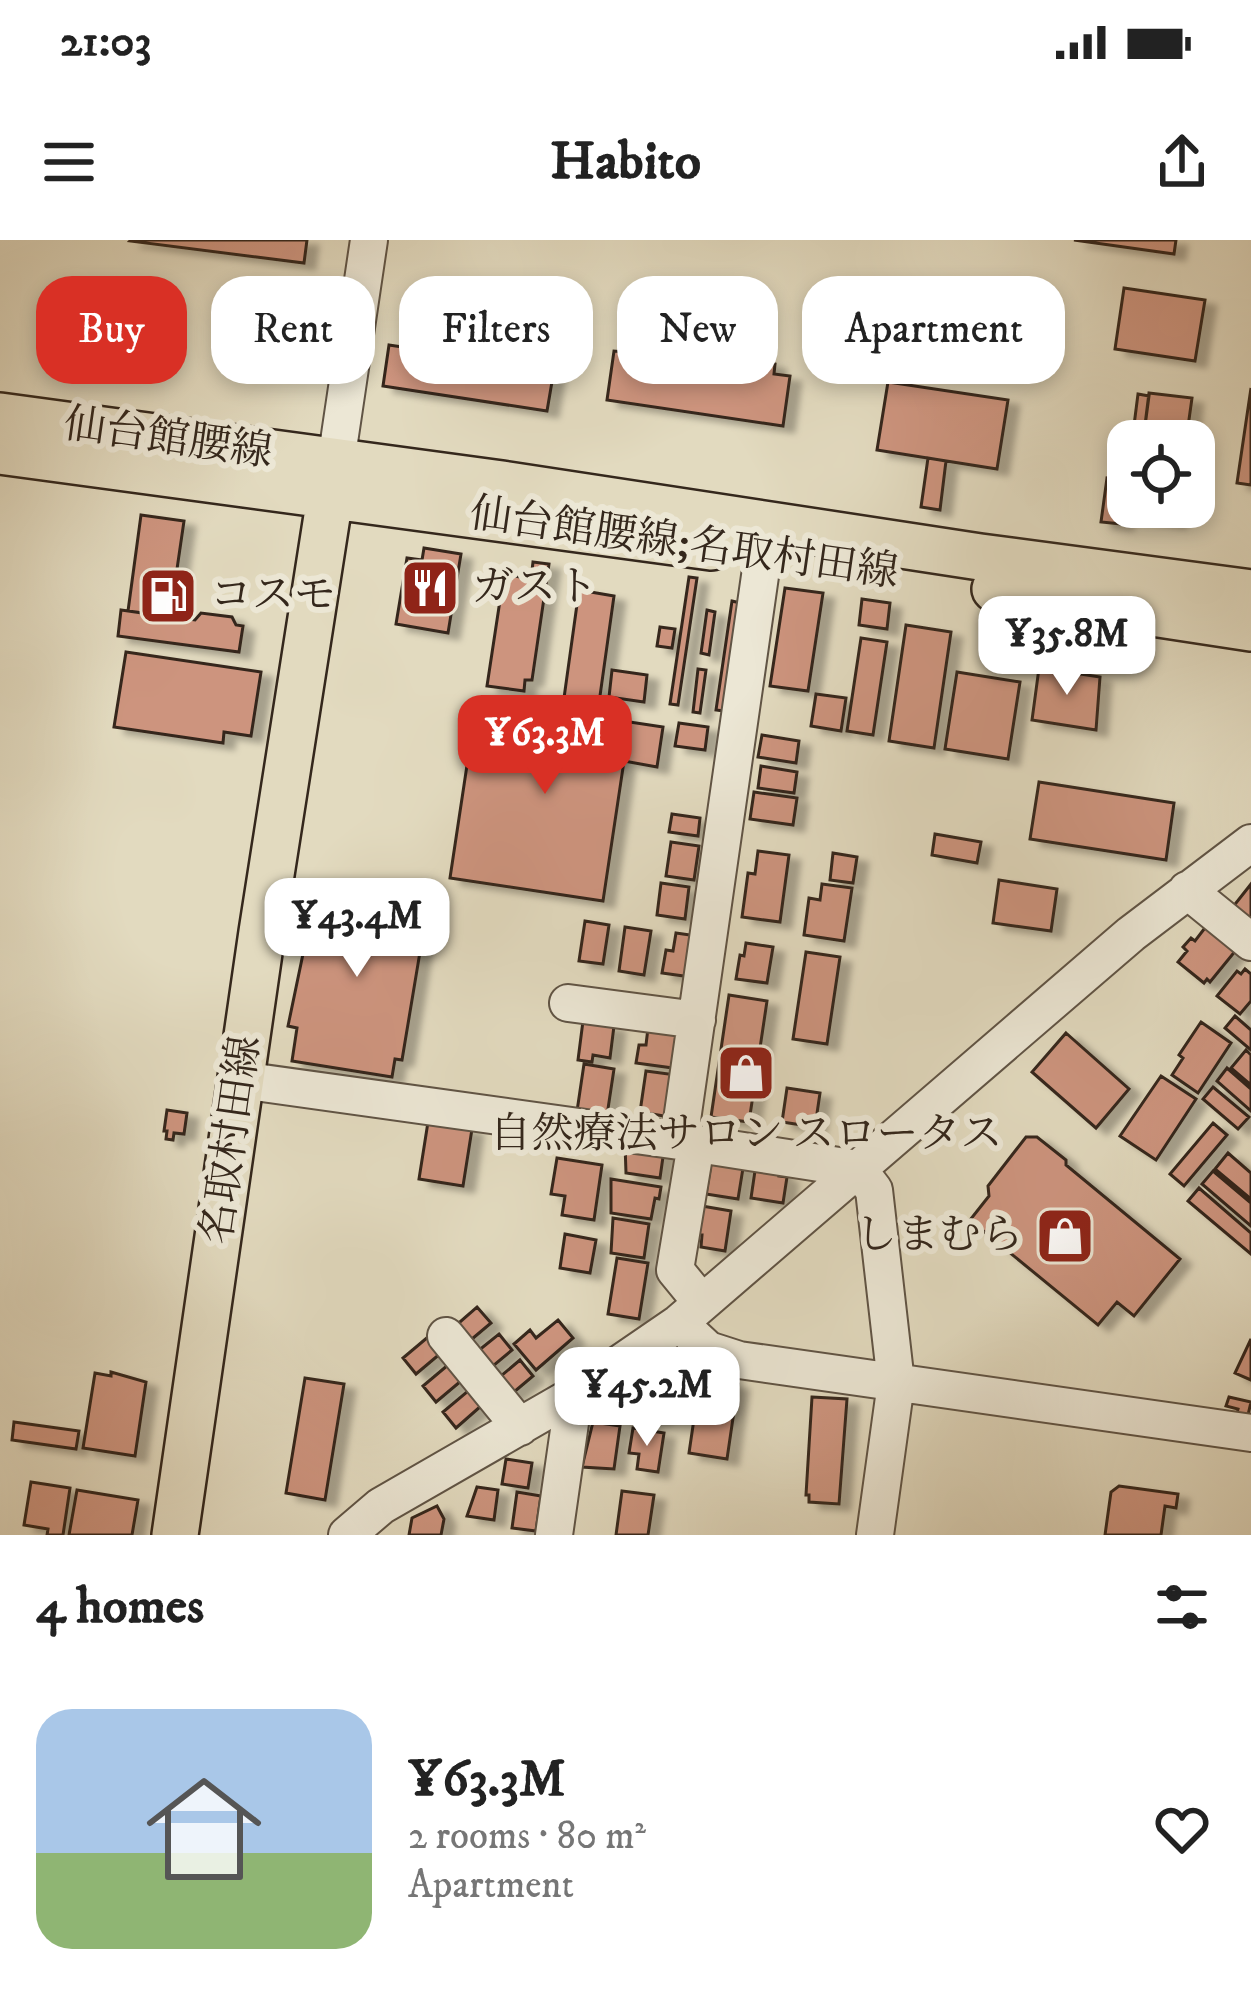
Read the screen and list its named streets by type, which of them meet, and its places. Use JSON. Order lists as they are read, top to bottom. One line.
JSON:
{"streets":{"main road":["仙台館腰線","仙台館腰線;名取村田線","名取村田線"]},"crossings":[["仙台館腰線","仙台館腰線;名取村田線"],["仙台館腰線","名取村田線"],["仙台館腰線;名取村田線","名取村田線"]],"places":{"restaurant":["ガスト"],"fuel station":["コスモ"],"shop":["自然療法サロン スロータス","しまむら"]},"page":{"status":"21:03","header":"Habito","chip":["Buy","Rent","Filters","New","Apartment"],"price":["¥35.8M","¥63.3M","¥43.4M","¥45.2M"],"heading":"4 homes","list":[{"name":"¥63.3M","note":"2 rooms · 80 m² · Apartment"}]}}
